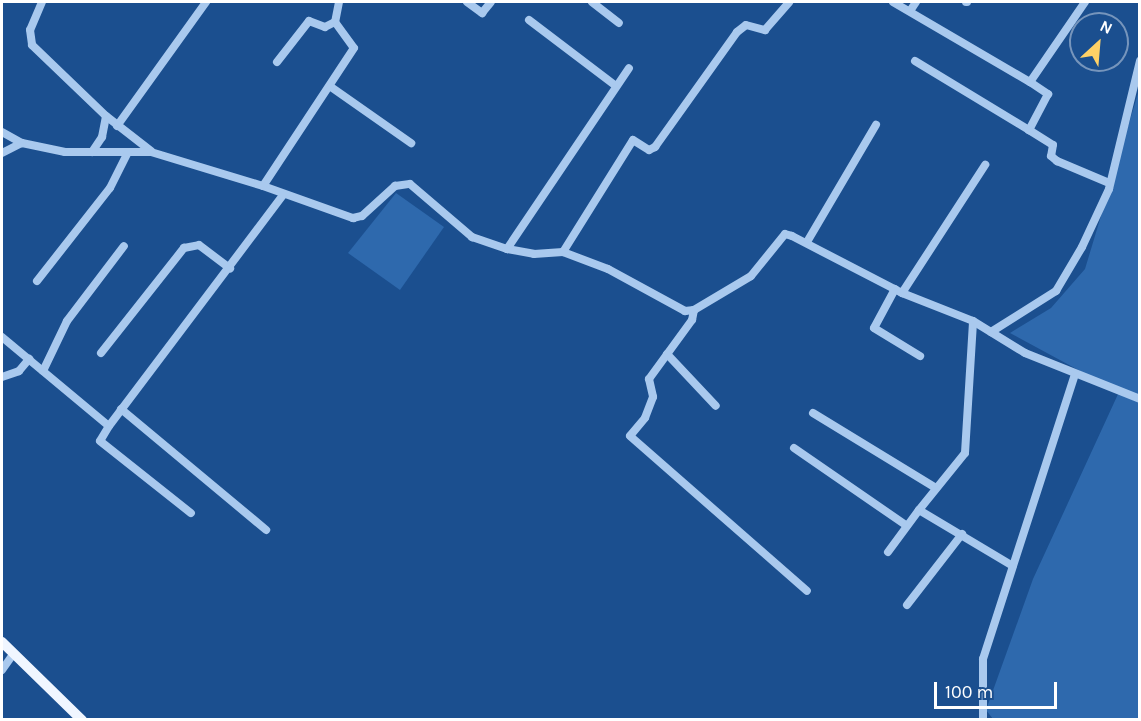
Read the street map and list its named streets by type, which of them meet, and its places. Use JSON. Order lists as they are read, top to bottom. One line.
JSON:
{"scale_bar":"100 m","north":"top right"}
